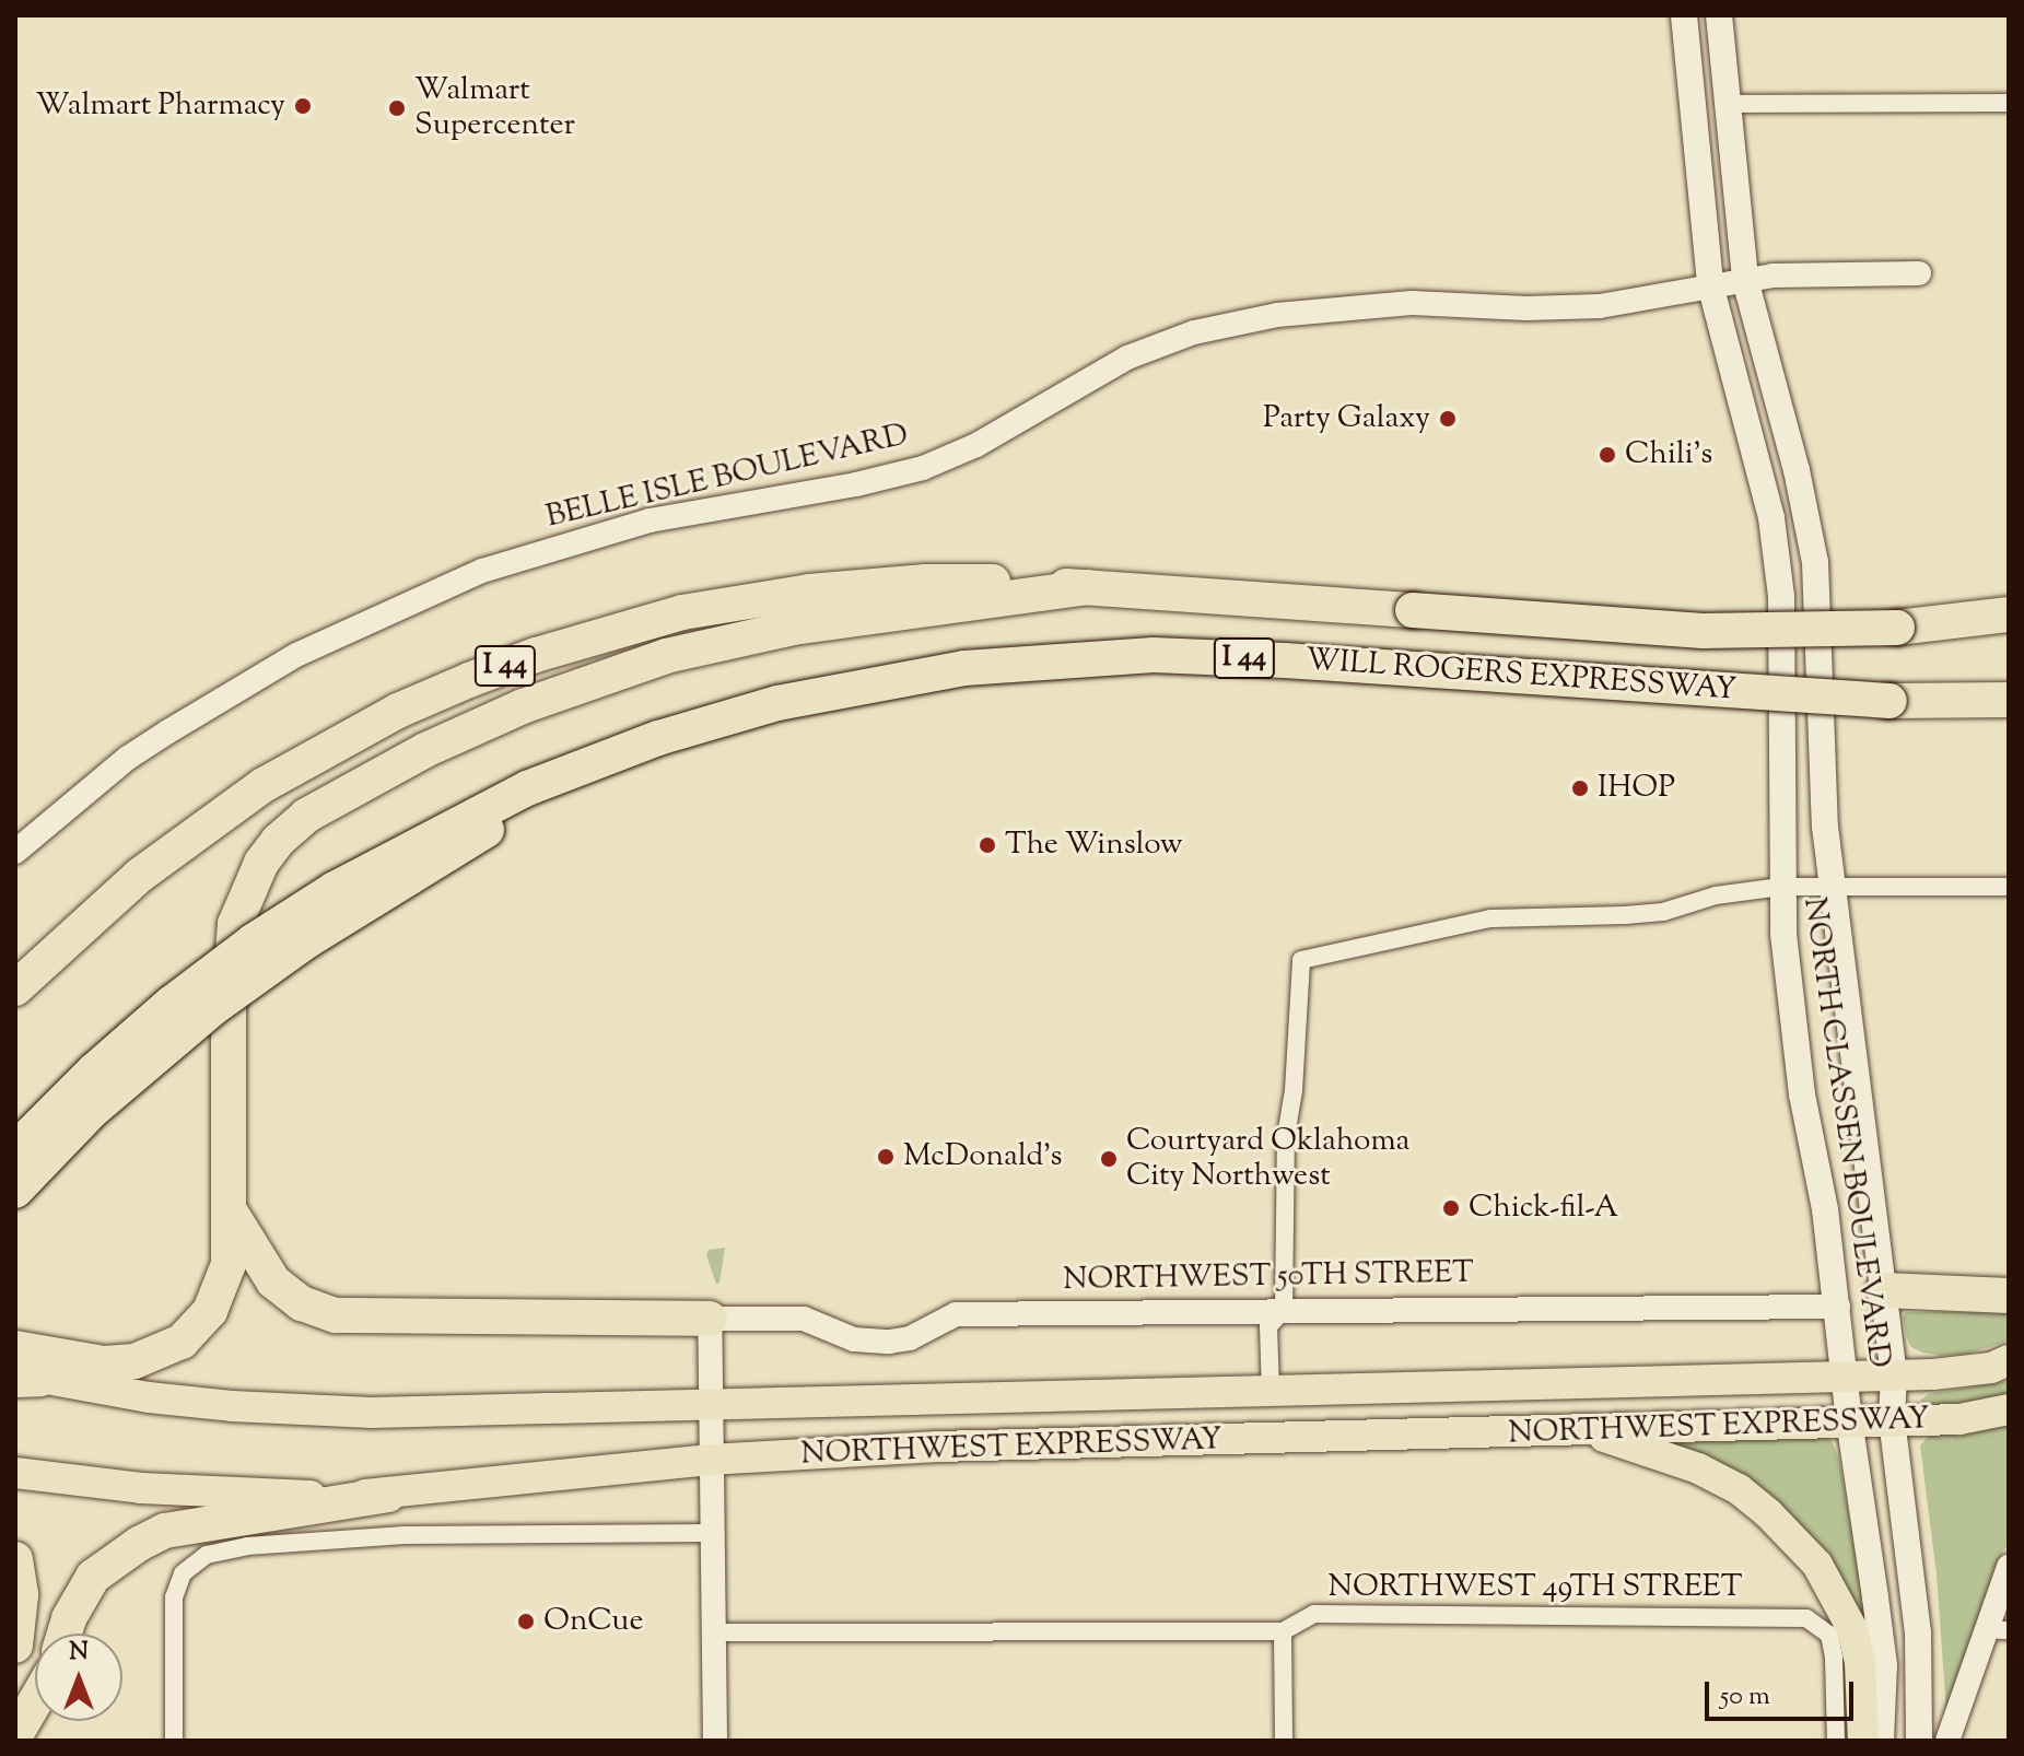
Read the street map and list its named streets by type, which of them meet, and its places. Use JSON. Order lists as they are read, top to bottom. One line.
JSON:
{"streets":{"highway":["I 44","WILL ROGERS EXPRESSWAY","NORTHWEST EXPRESSWAY"],"main road":["NORTH CLASSEN BOULEVARD"],"street":["BELLE ISLE BOULEVARD","NORTHWEST 50TH STREET","NORTHWEST 49TH STREET"]},"crossings":[["BELLE ISLE BOULEVARD","NORTH CLASSEN BOULEVARD"],["NORTH CLASSEN BOULEVARD","NORTHWEST 50TH STREET"],["NORTH CLASSEN BOULEVARD","NORTHWEST EXPRESSWAY"]],"places":["Walmart Pharmacy","Walmart Supercenter","Party Galaxy","Chili's","IHOP","The Winslow","McDonald's","Courtyard Oklahoma City Northwest","Chick-fil-A","OnCue"],"scale_bar":"50 m","north":"top"}
